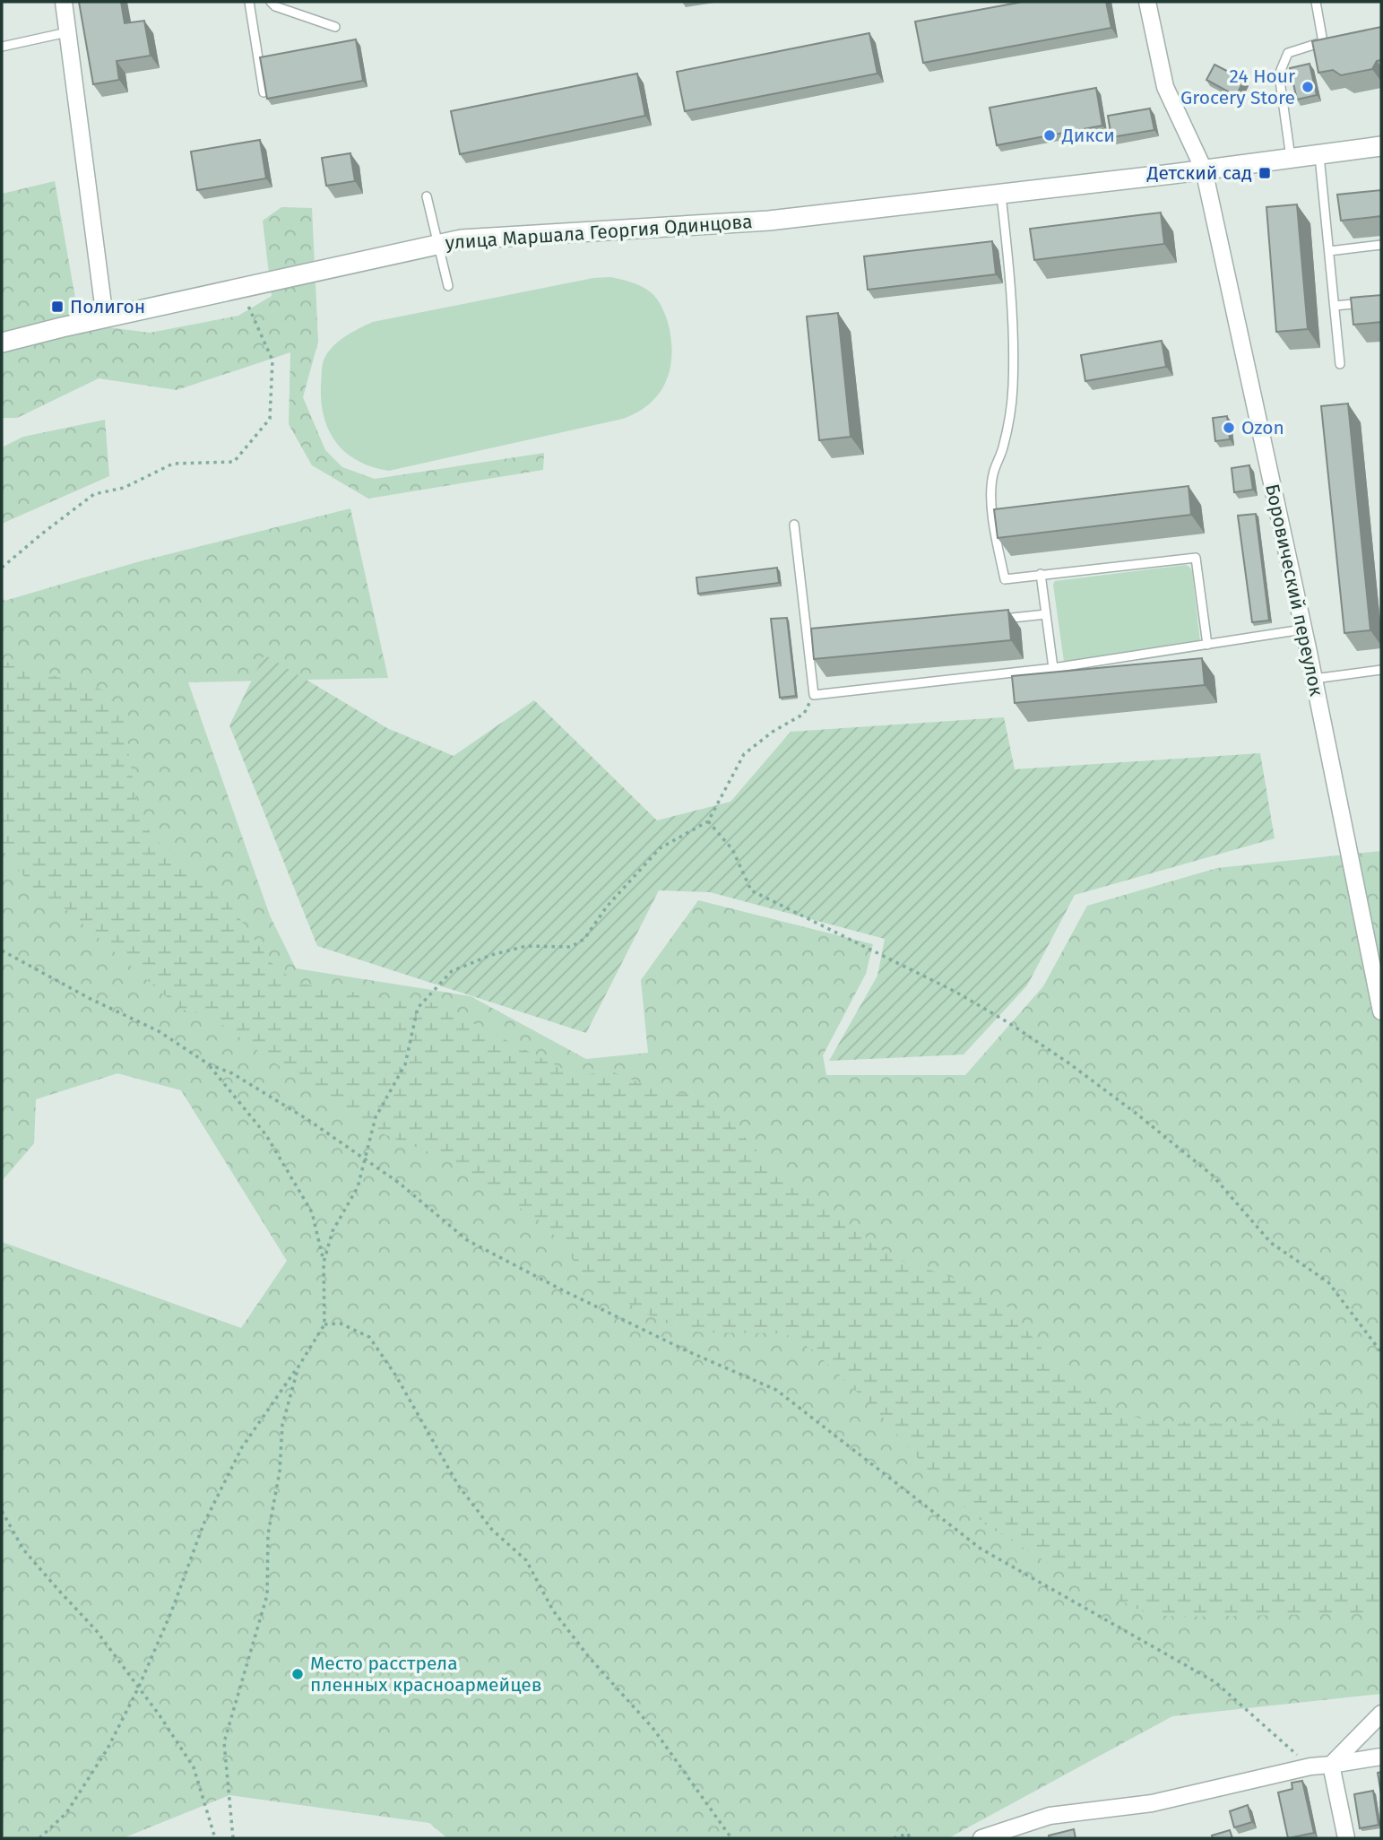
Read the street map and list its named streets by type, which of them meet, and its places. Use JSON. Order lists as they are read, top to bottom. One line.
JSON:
{"streets":{"street":["улица Маршала Георгия Одинцова","Боровический переулок"]},"crossings":[["улица Маршала Георгия Одинцова","Боровический переулок"]],"places":{"other":["24 Hour Grocery Store","Дикси","Ozon","Место расстрела пленных красноармейцев"],"transit":["Детский сад","Полигон"]}}
